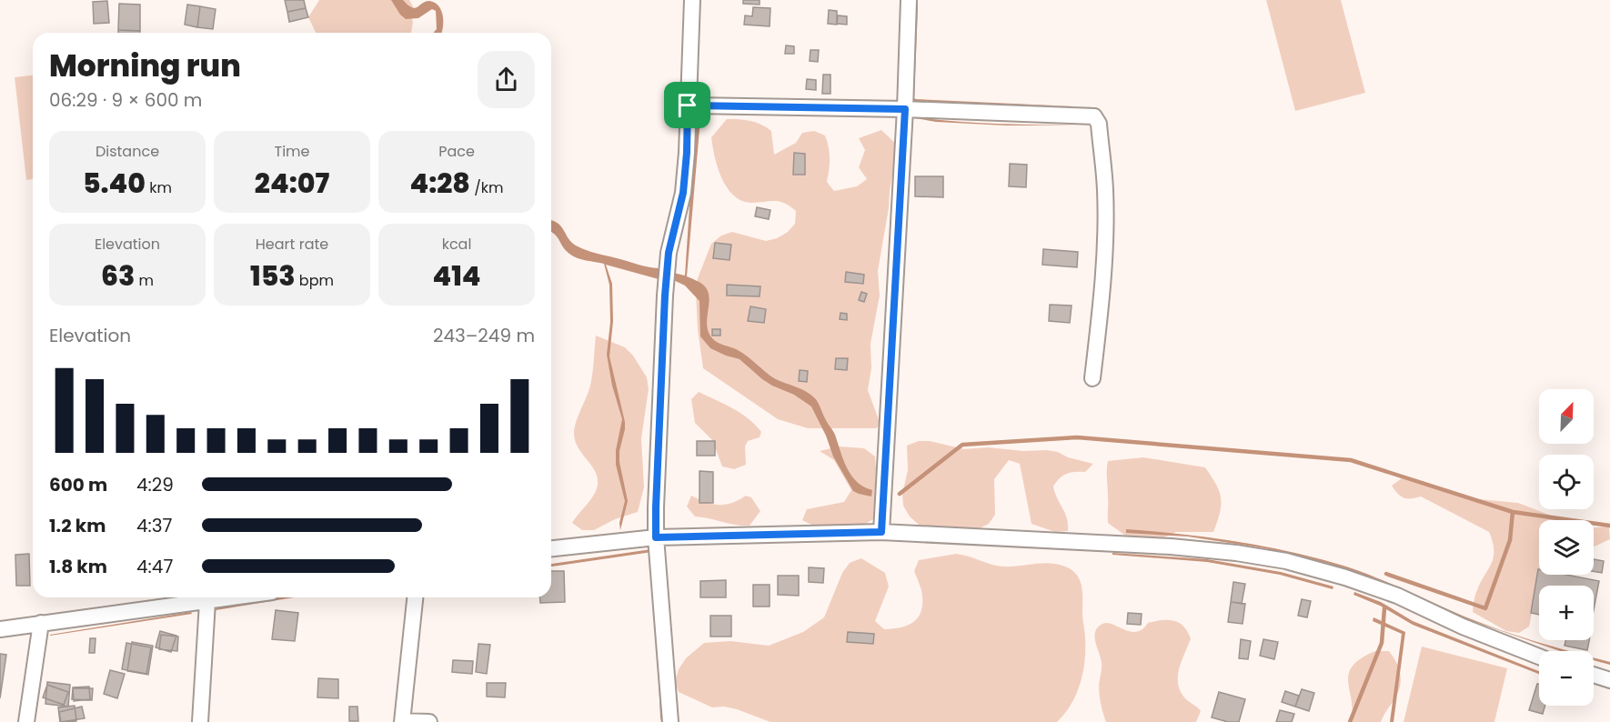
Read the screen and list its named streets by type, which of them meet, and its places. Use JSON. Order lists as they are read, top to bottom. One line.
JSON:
{"north":"top right","page":{"heading":["Morning run","06:29 · 9 × 600 m"],"stats":[["Distance","5.40 km"],["Time","24:07"],["Pace","4:28 /km"],["Elevation","63 m"],["Heart rate","153 bpm"],["kcal","414"]],"chart":["Elevation","243–249 m"],"map_buttons":["+","−"],"list":[{"name":"600 m","note":"4:29"},{"name":"1.2 km","note":"4:37"},{"name":"1.8 km","note":"4:47"}]}}
